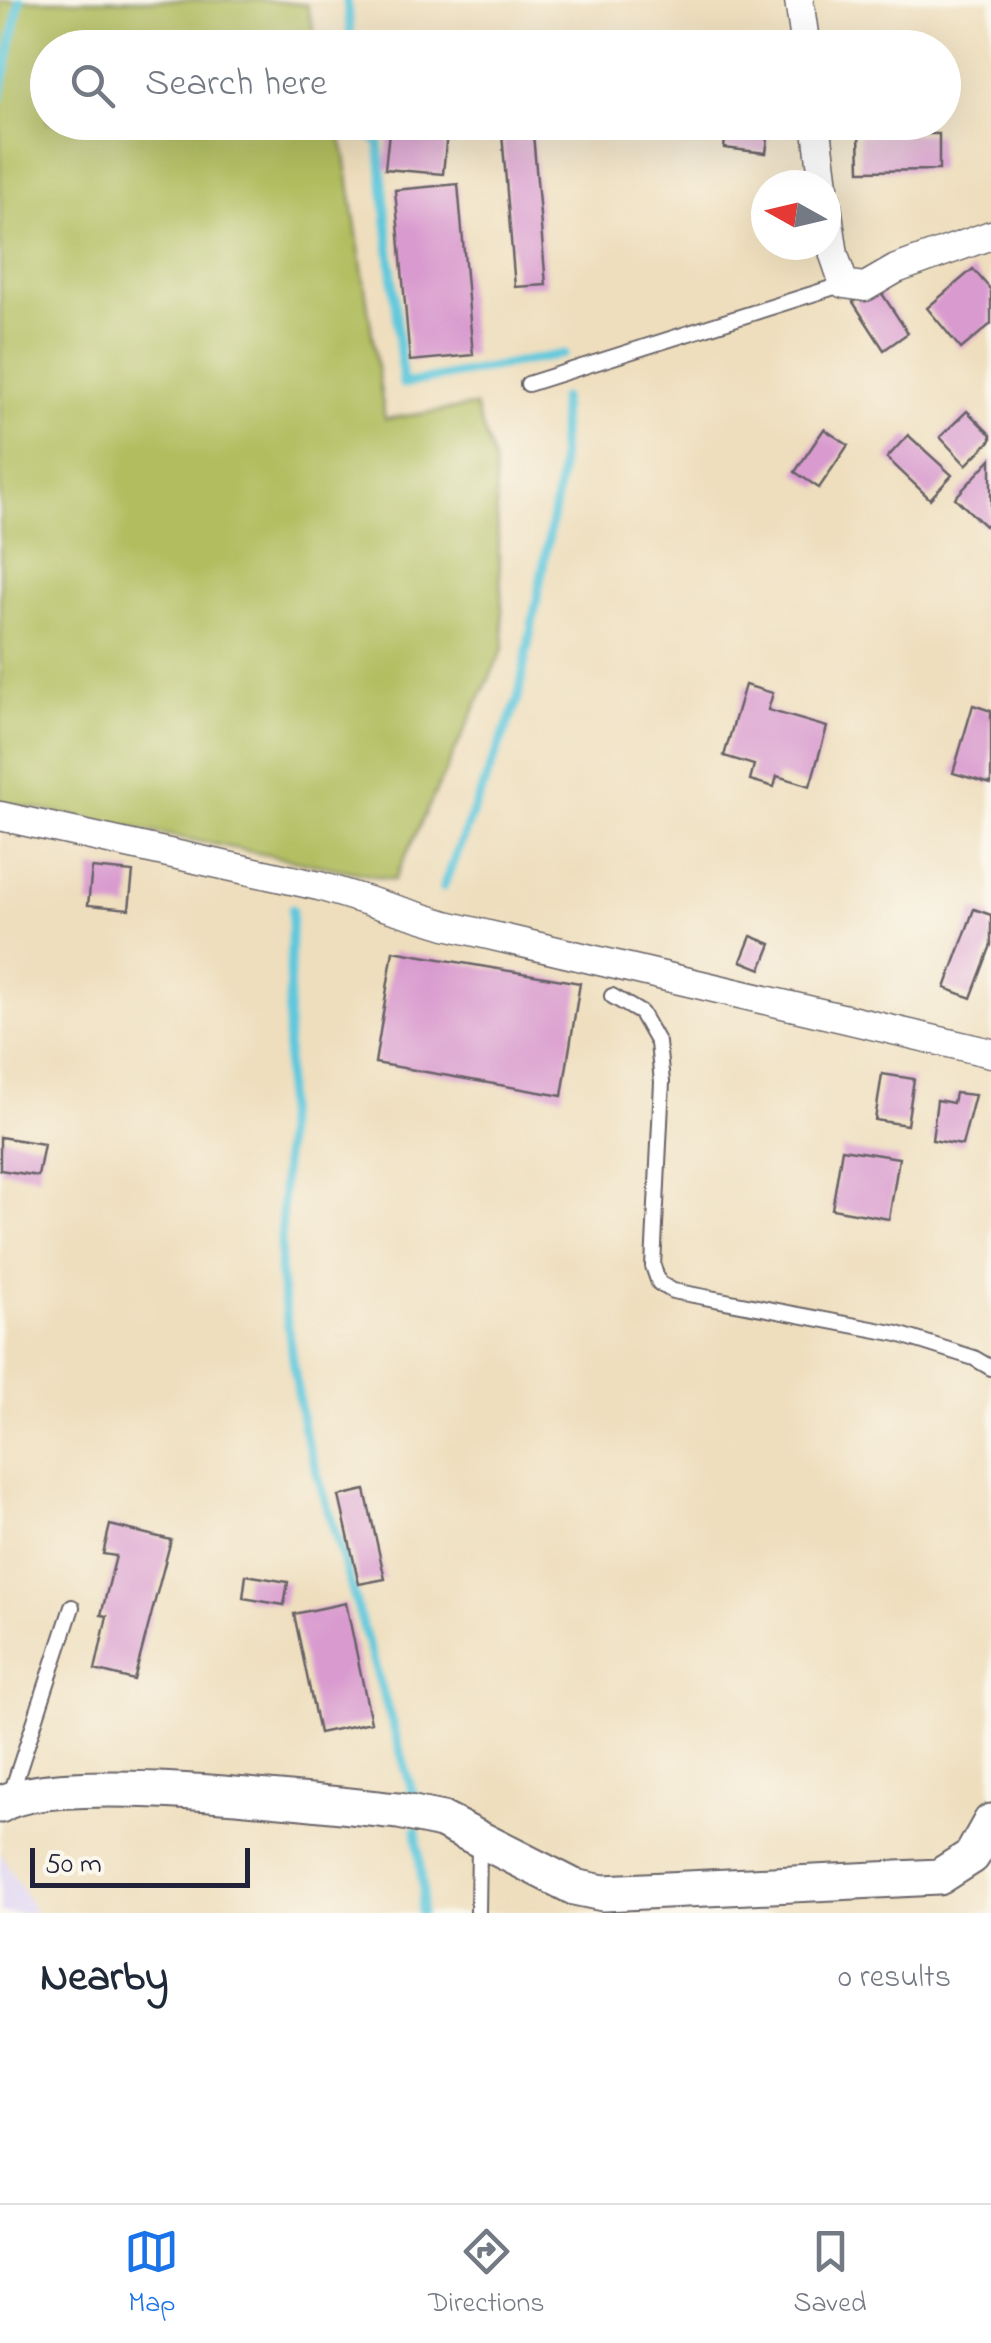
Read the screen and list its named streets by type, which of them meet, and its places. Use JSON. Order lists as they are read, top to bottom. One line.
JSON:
{"scale_bar":"50 m","north":"left","page":{"search":"Search here","scale":"50 m","heading":["Nearby","0 results"],"nav":["Map","Directions","Saved"]}}
